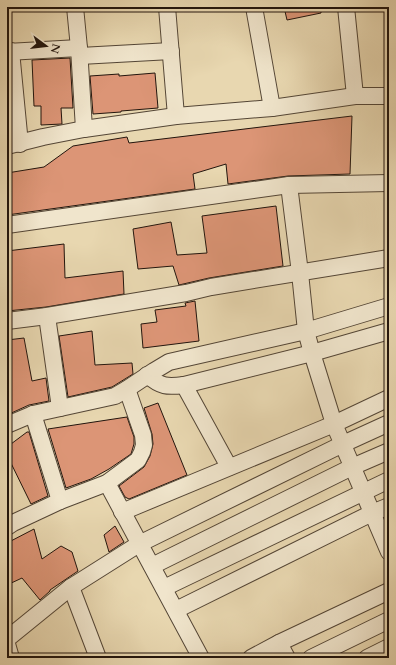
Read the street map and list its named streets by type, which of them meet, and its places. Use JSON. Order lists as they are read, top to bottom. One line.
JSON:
{"north":"right"}
